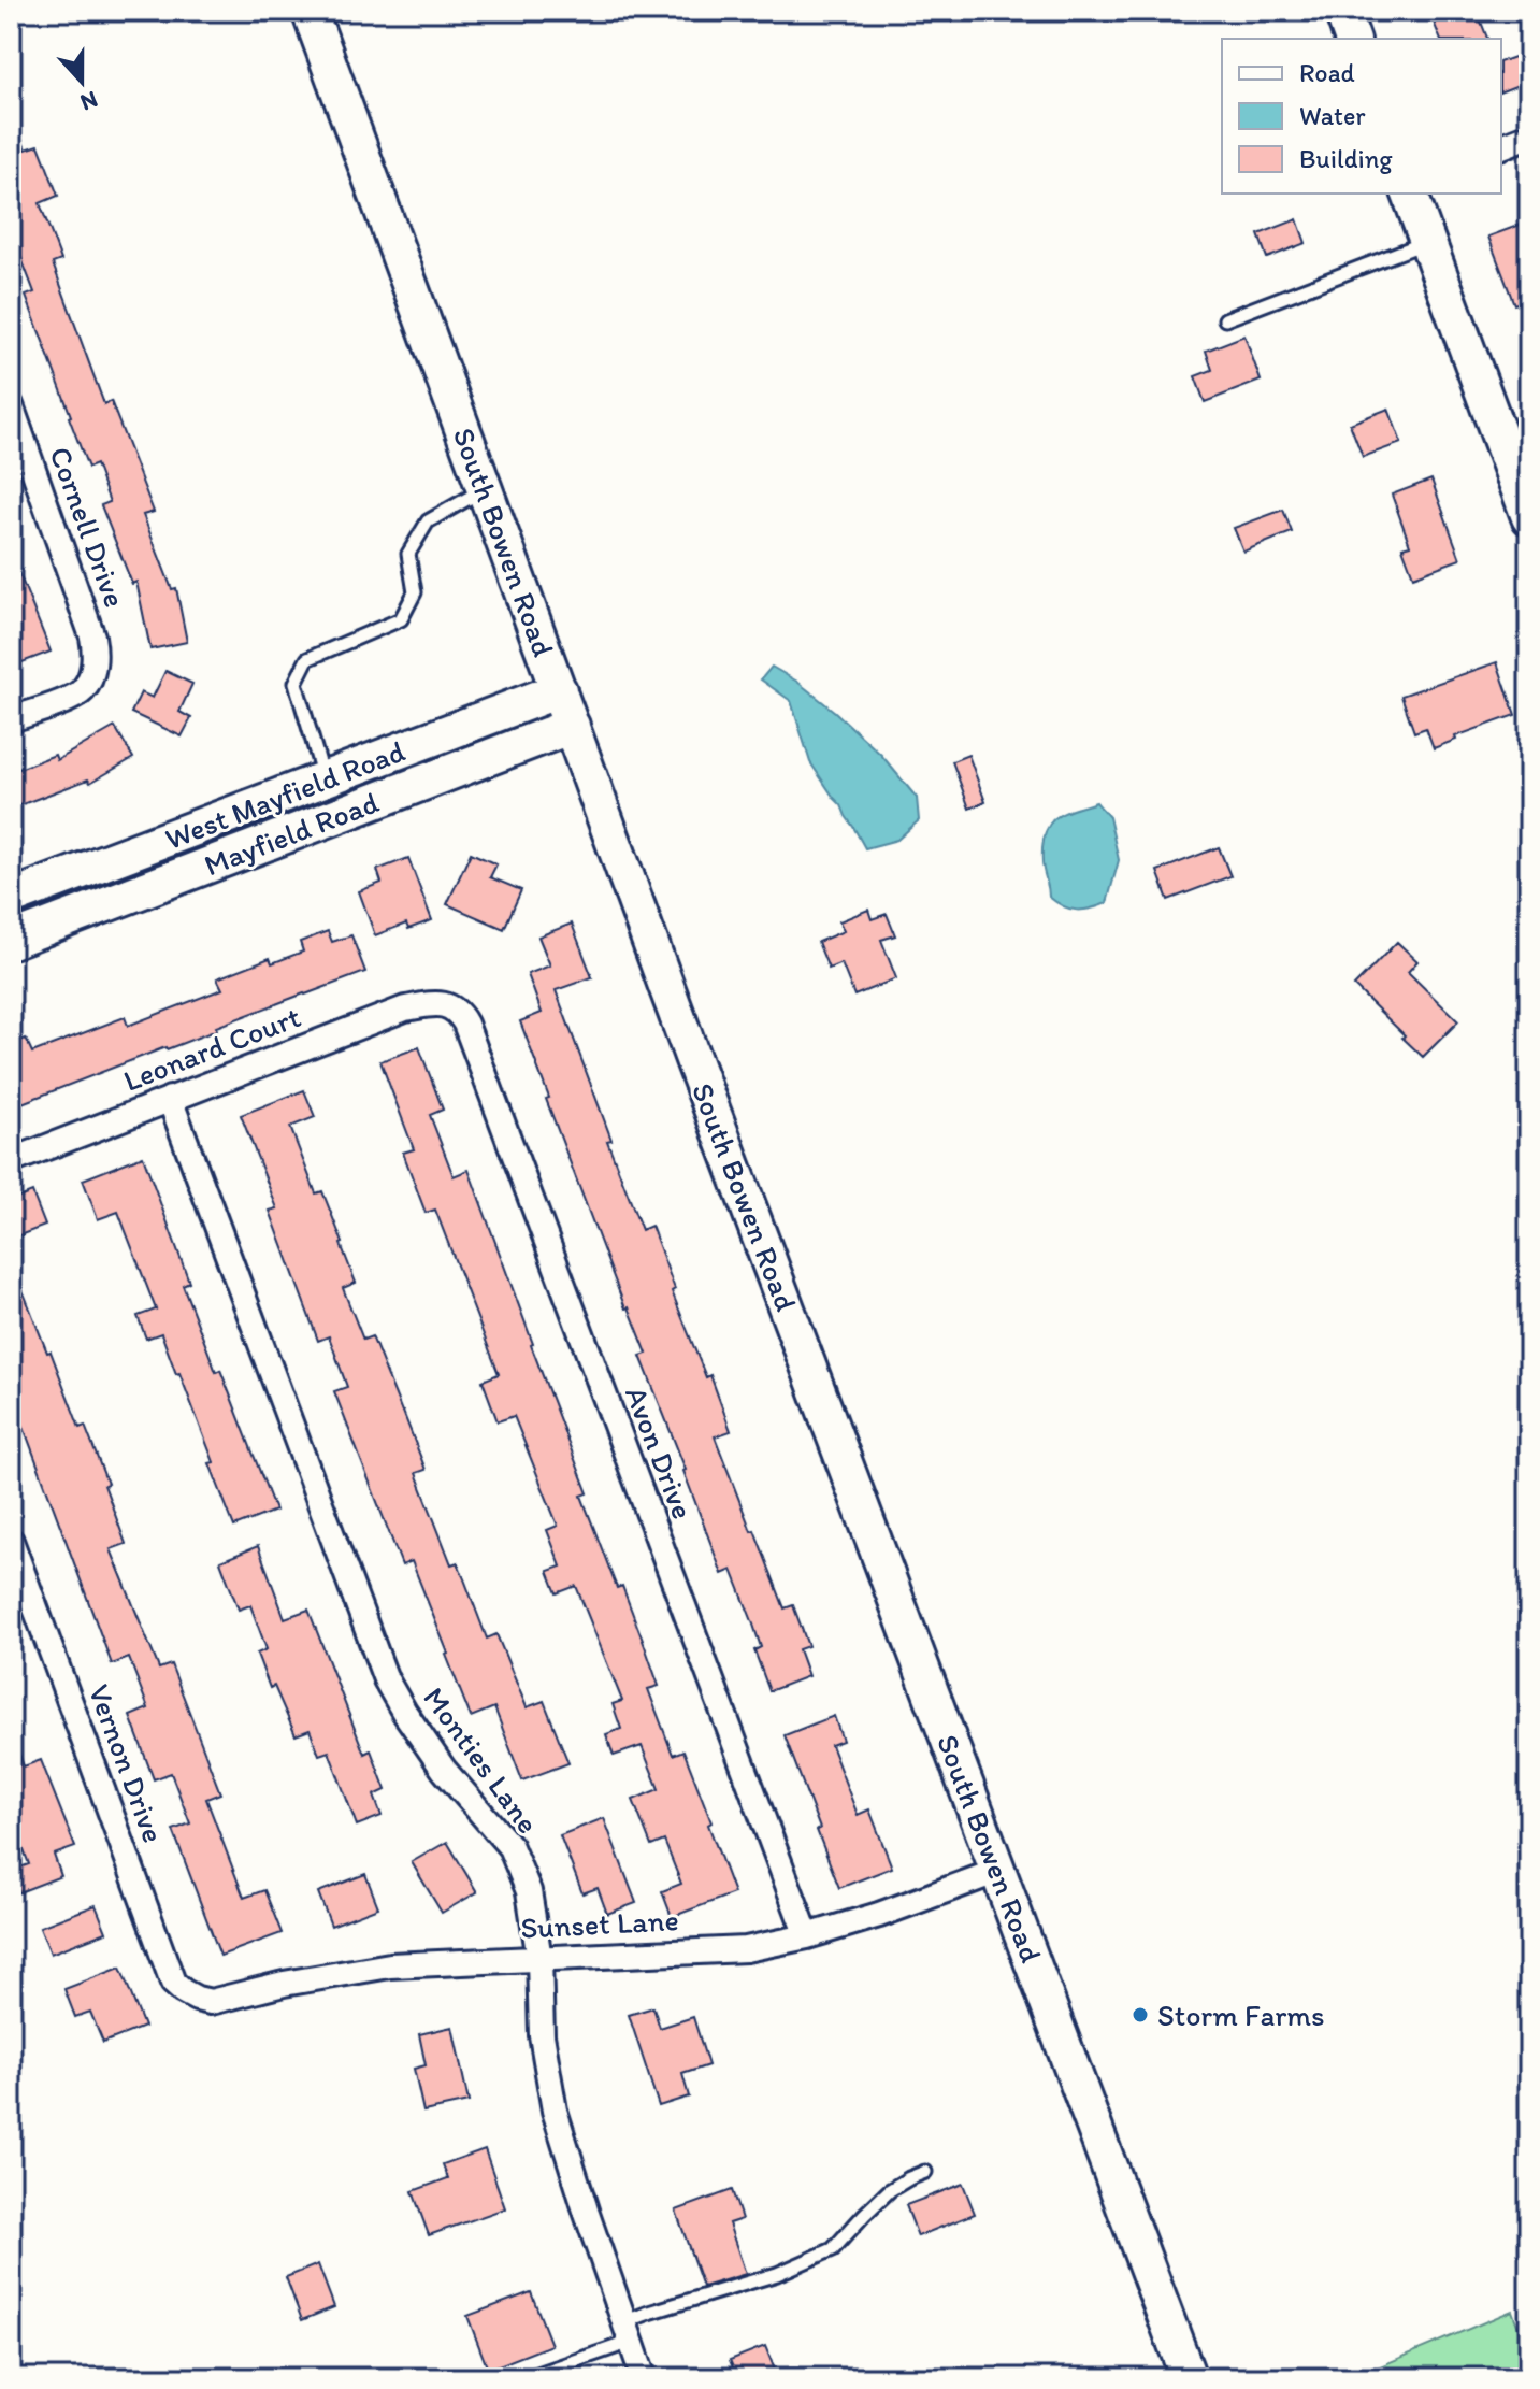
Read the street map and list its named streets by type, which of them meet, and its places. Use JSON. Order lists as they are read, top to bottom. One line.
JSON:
{"streets":{"main road":["South Bowen Road","West Mayfield Road","Mayfield Road"],"street":["Cornell Drive","Leonard Court","Avon Drive","Monties Lane","Vernon Drive","Sunset Lane"]},"crossings":[["South Bowen Road","West Mayfield Road"],["South Bowen Road","Mayfield Road"],["South Bowen Road","Sunset Lane"],["Leonard Court","Avon Drive"],["Leonard Court","Monties Lane"],["Avon Drive","Sunset Lane"],["Monties Lane","Sunset Lane"],["Vernon Drive","Sunset Lane"]],"places":["Storm Farms"],"legend":["Road","Water","Building"],"north":"bottom"}
